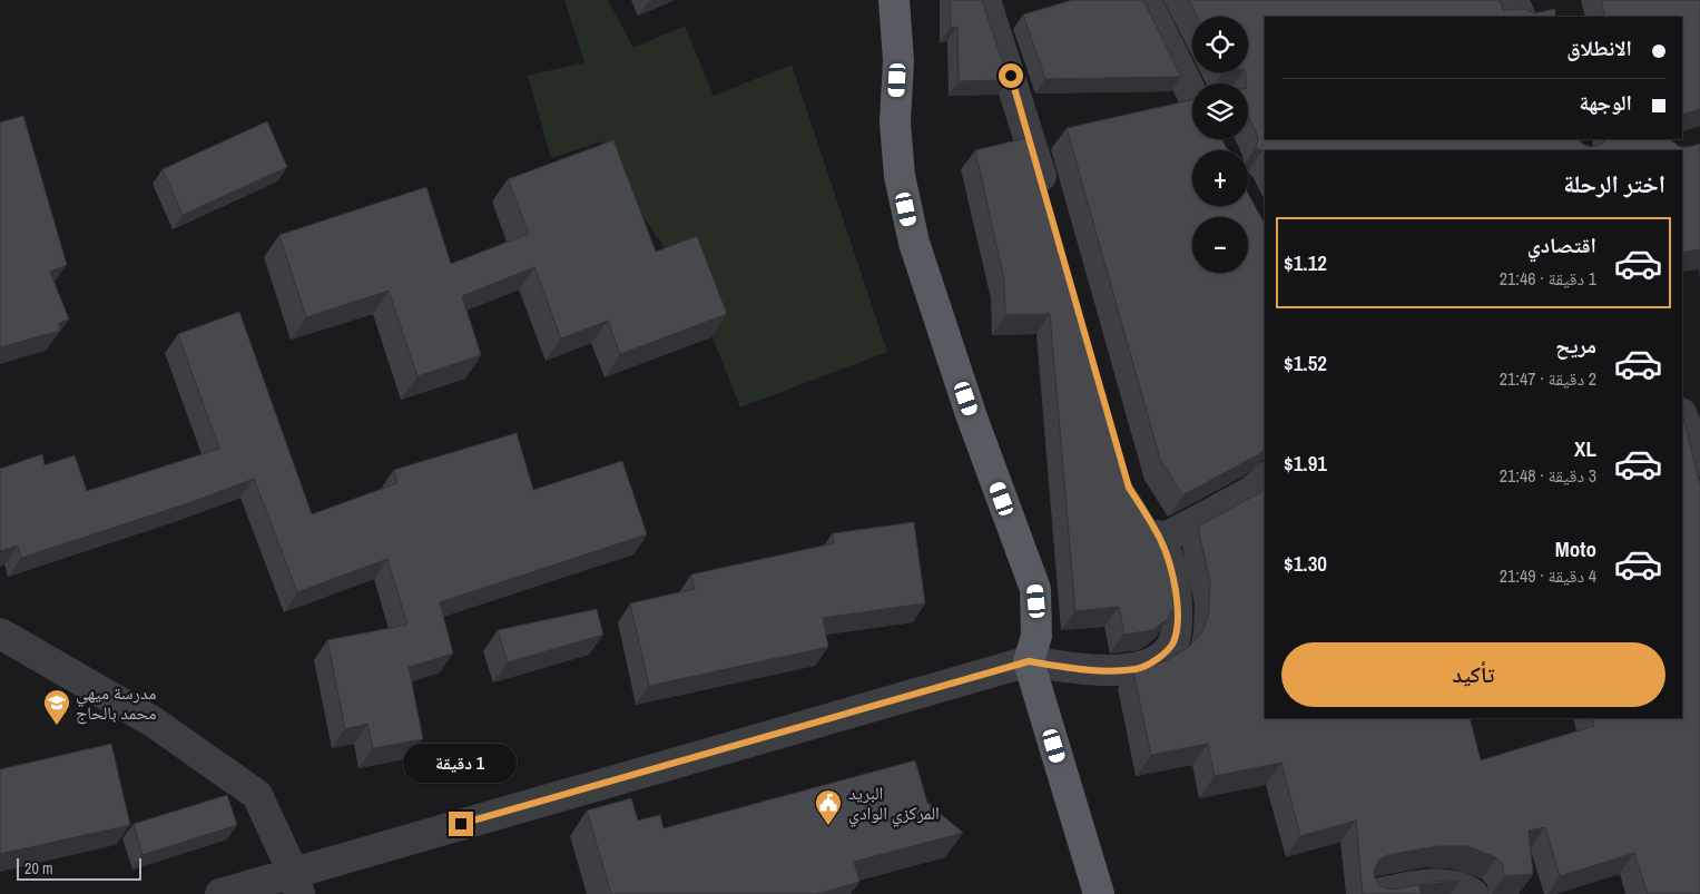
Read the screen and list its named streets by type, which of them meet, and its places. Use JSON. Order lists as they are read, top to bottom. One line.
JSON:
{"places":{"school or university":["مدرسة ميهي محمد بالحاج"],"public building":["البريد المركزي الوادي"]},"scale_bar":"20 m","page":{"map_buttons":["+","−"],"banner":["الانطلاق","الوجهة"],"heading":"اختر الرحلة","list":[{"name":"اقتصادي","note":"1 دقيقة · 21:46","value":"$1.12"},{"name":"مريح","note":"2 دقيقة · 21:47","value":"$1.52"},{"name":"XL","note":"3 دقيقة · 21:48","value":"$1.91"},{"name":"Moto","note":"4 دقيقة · 21:49","value":"$1.30"}],"buttons":"تأكيد","bubble":"1 دقيقة","scale":"20 m"}}
